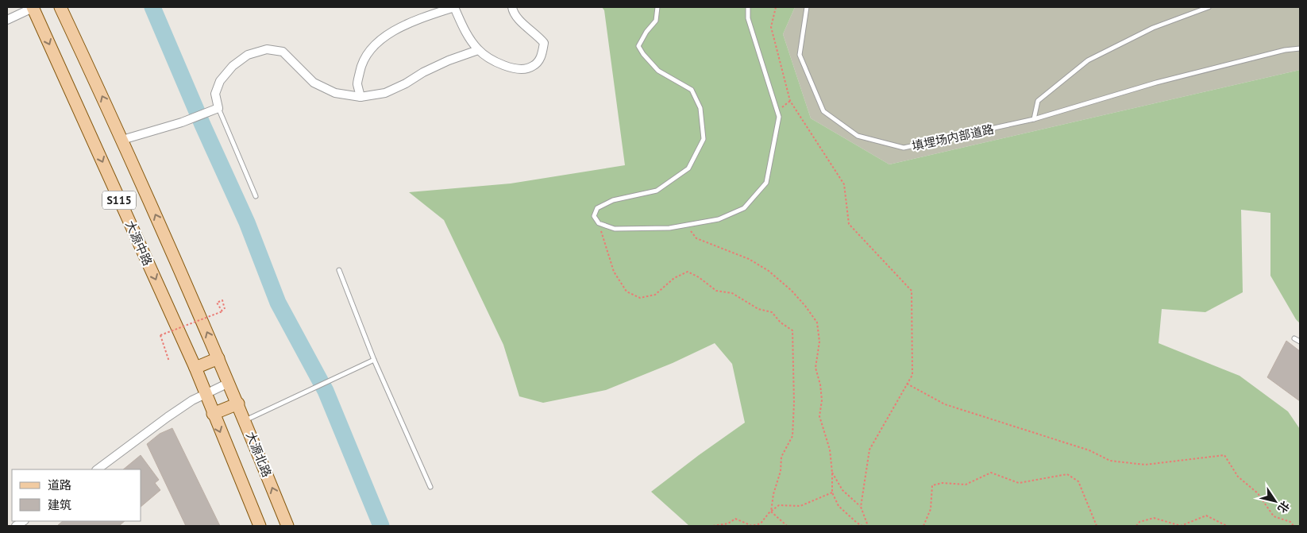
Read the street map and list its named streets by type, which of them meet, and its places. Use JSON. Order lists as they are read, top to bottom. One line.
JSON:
{"streets":{"main road":["S115","大源中路","大源北路"],"lane":["填埋场内部道路"]},"crossings":[["S115","大源中路"],["S115","大源北路"]],"legend":["道路","建筑"],"north":"bottom right"}
